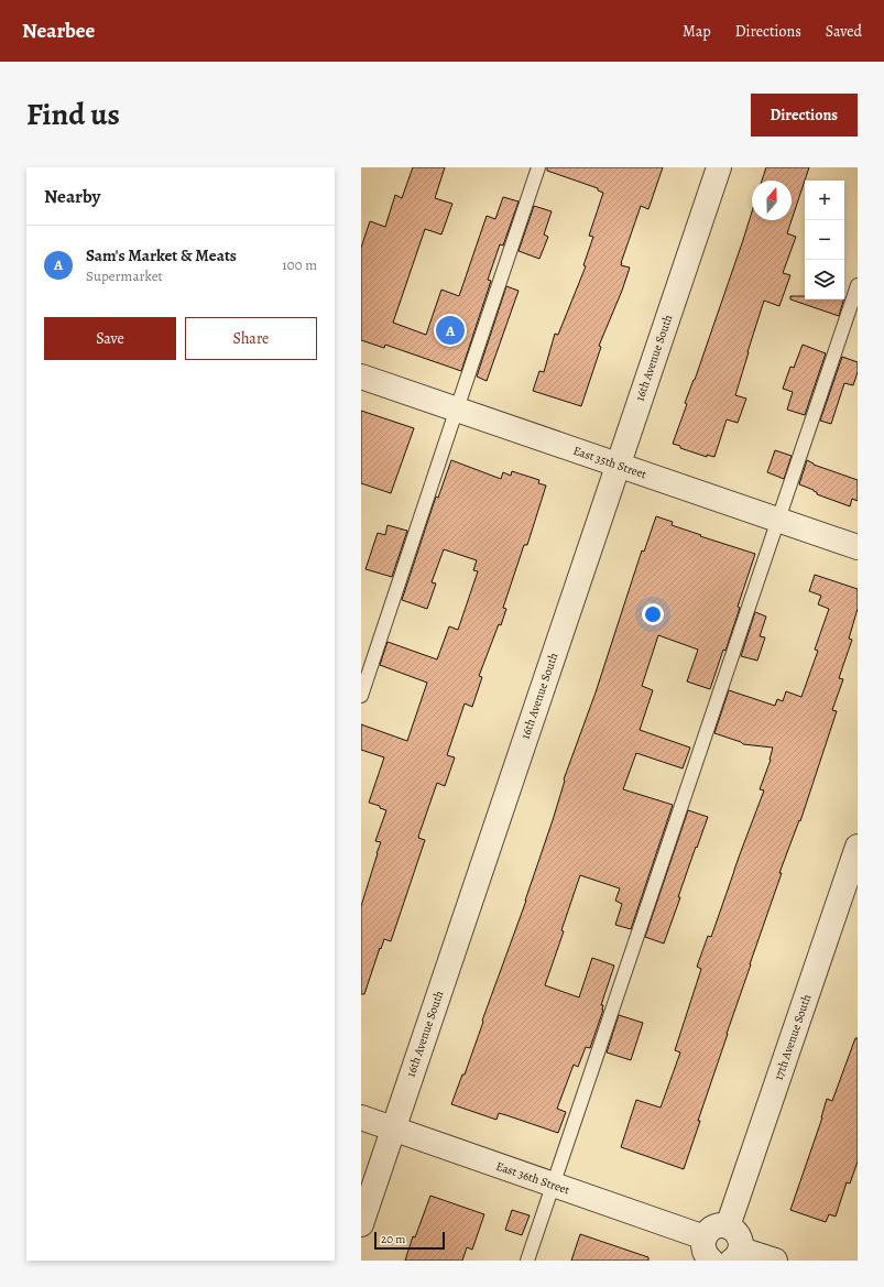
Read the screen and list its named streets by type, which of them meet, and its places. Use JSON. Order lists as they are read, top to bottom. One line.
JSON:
{"streets":{"street":["16th Avenue South","East 35th Street","17th Avenue South","East 36th Street"]},"crossings":[["16th Avenue South","East 35th Street"],["16th Avenue South","East 36th Street"]],"scale_bar":"20 m","north":"top","page":{"header":"Nearbee","nav":["Map","Directions","Saved"],"title":"Find us","buttons":["Directions",["Save","Share"]],"heading":"Nearby","map_buttons":["+","−"],"list":[{"mark":"A","name":"Sam's Market & Meats","note":"Supermarket","value":"100 m"}],"pins":"A","scale":"20 m"}}
